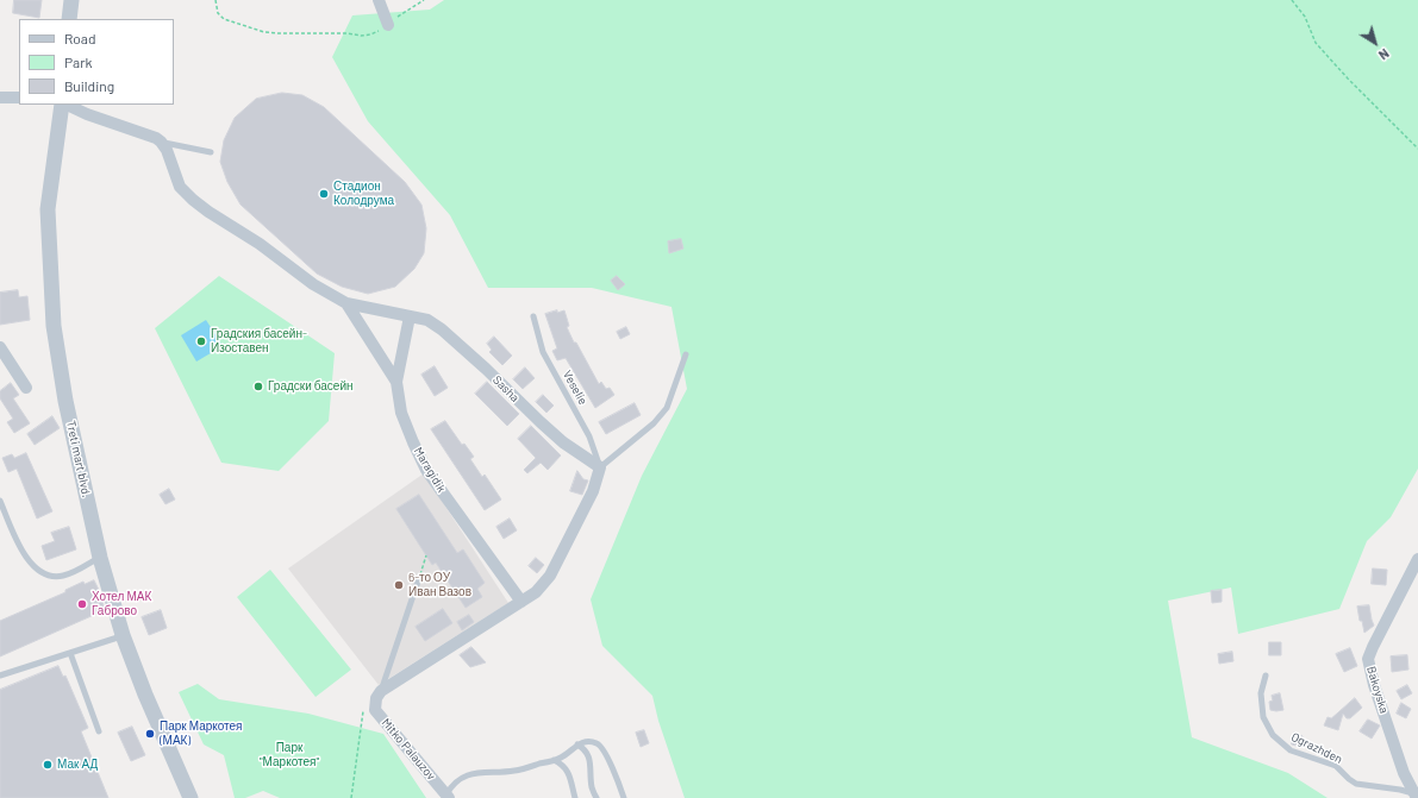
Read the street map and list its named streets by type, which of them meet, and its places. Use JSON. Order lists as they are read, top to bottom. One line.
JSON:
{"streets":{"street":["Sasha","Treti mart blvd.","Maragidik","Bakoyska","Mitko Palauzov"],"lane":["Veselie","Ograzhden"]},"crossings":[["Veselie","Sasha"],["Sasha","Maragidik"],["Bakoyska","Ograzhden"]],"parks":["Парк \"Маркотея\""],"places":["Стадион Колодрума","Градския басейн- Изоставен","Градски басейн","6-то ОУ Иван Вазов","Хотел МАК Габрово","Парк Маркотея (МАК)","Мак АД"],"legend":["Road","Park","Building"],"north":"bottom right"}
